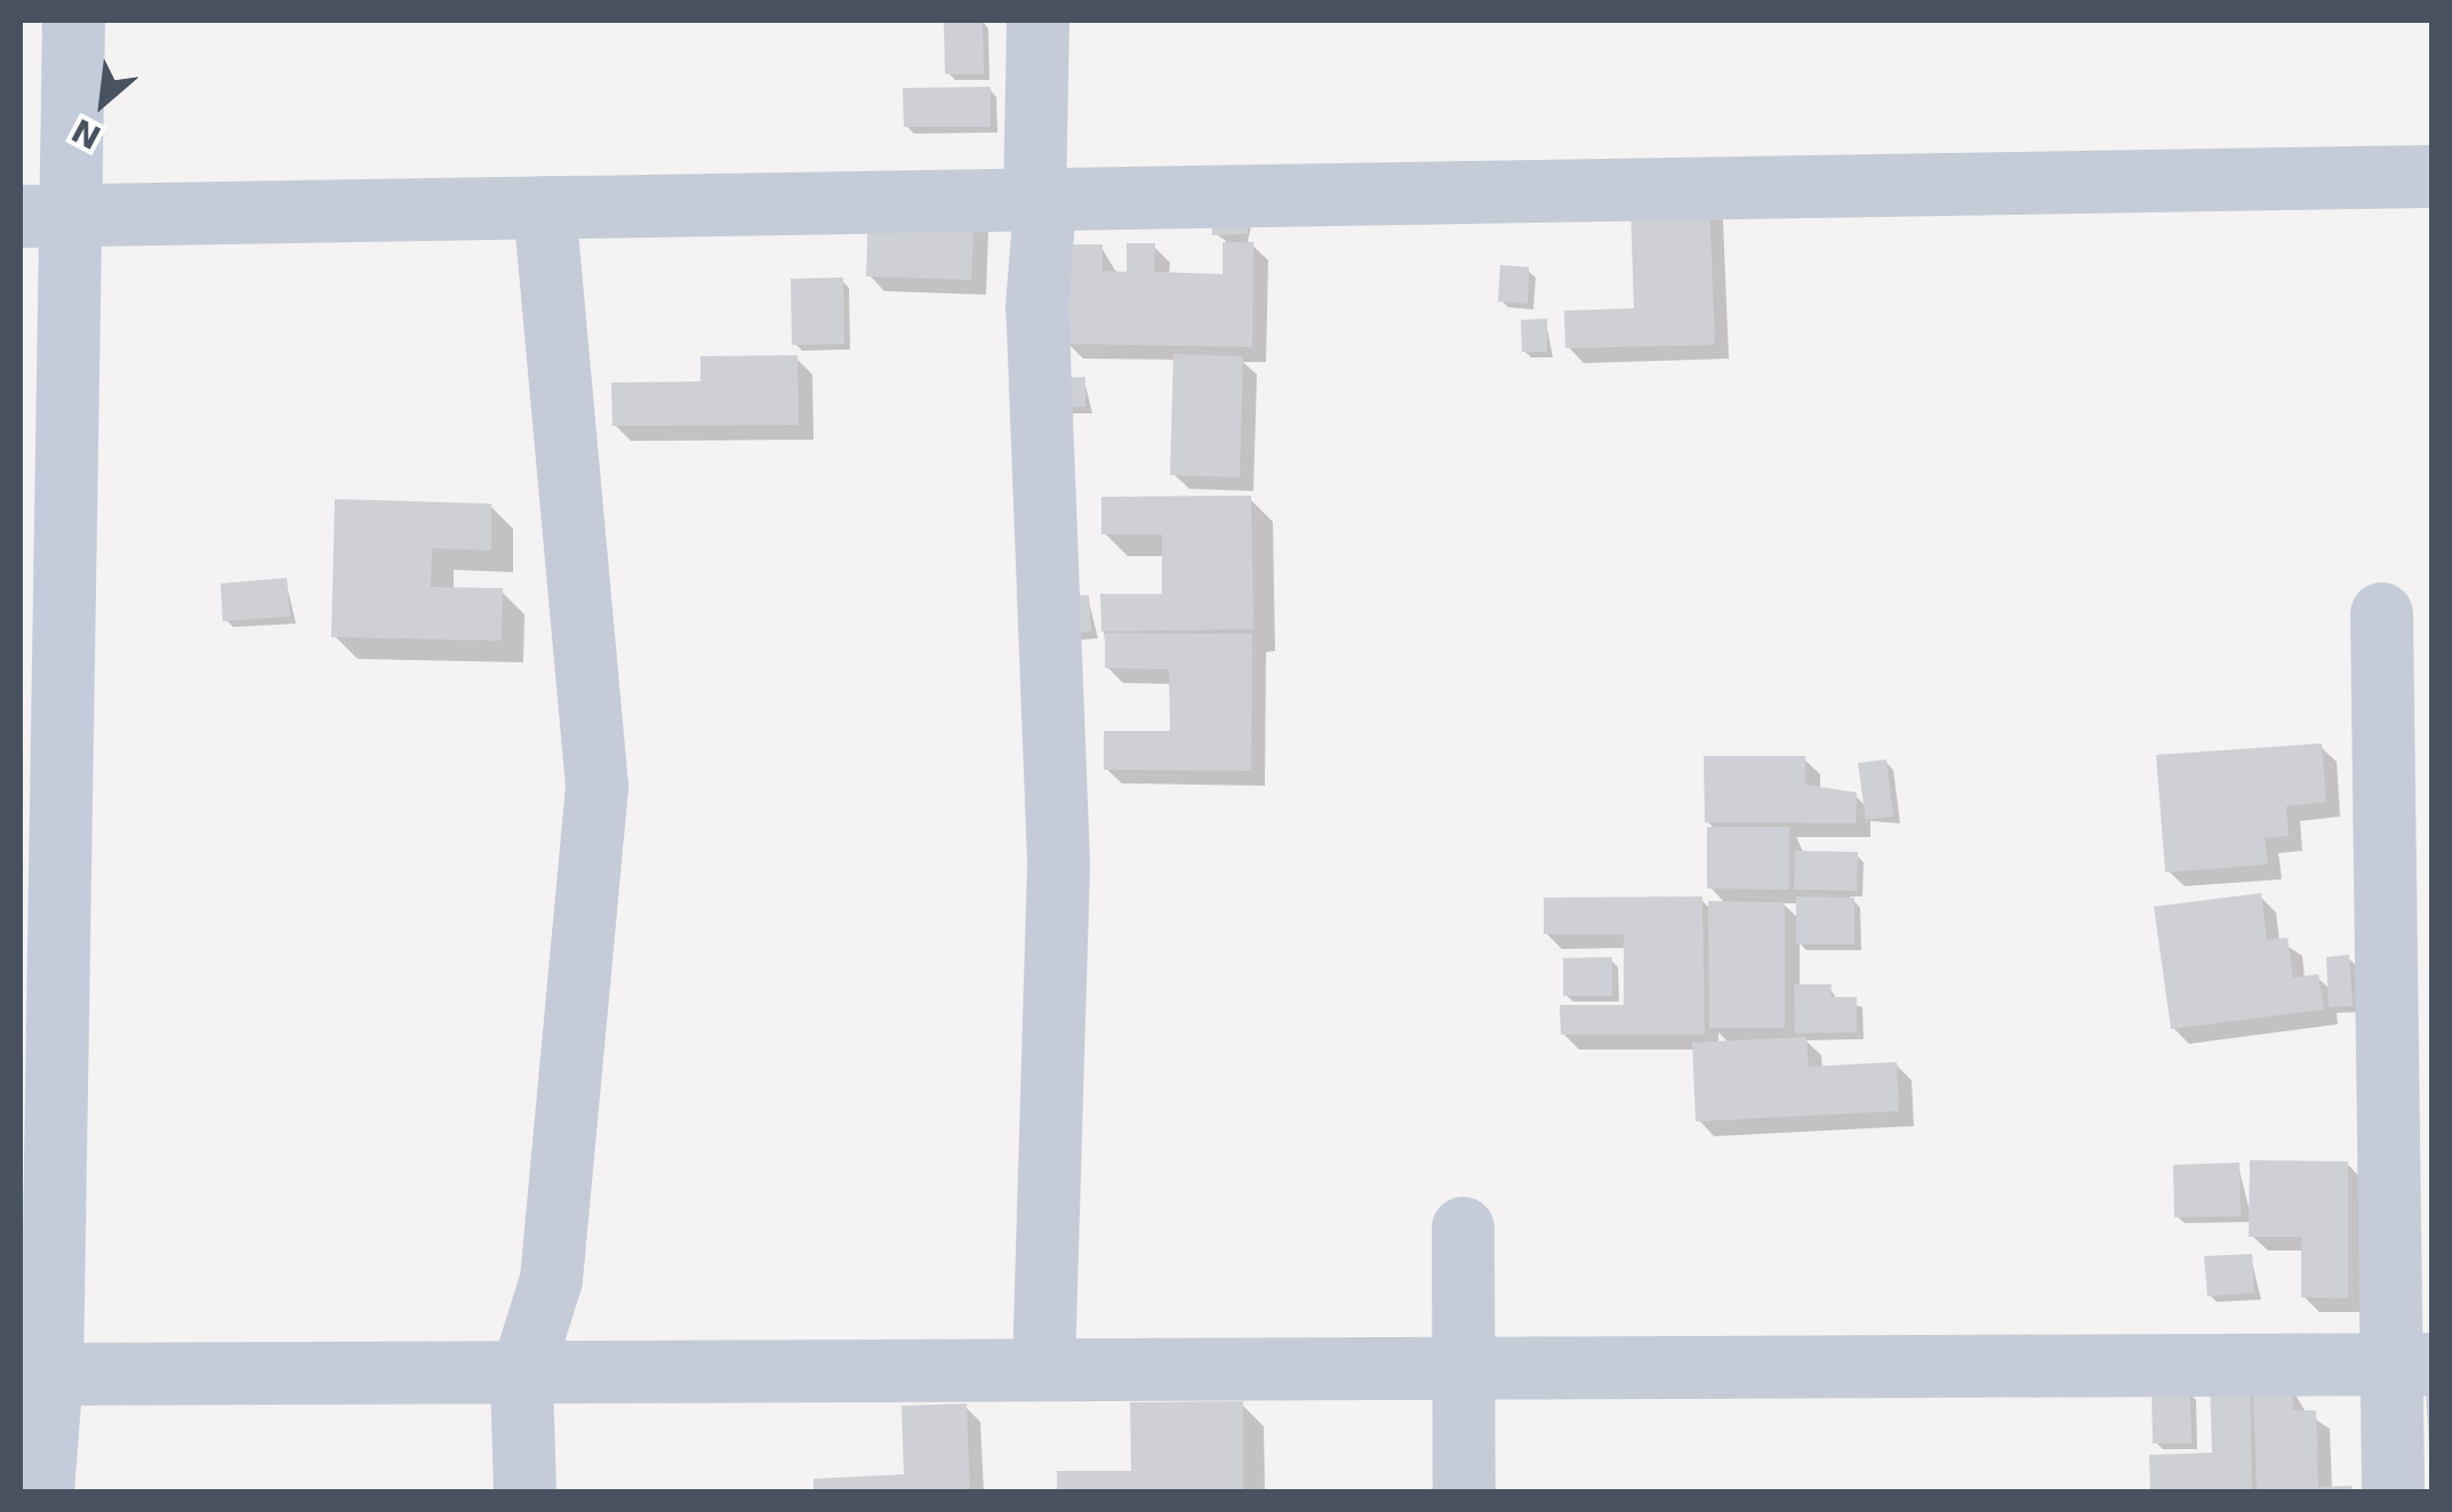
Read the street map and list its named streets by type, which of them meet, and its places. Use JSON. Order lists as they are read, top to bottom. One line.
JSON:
{"north":"bottom left"}
